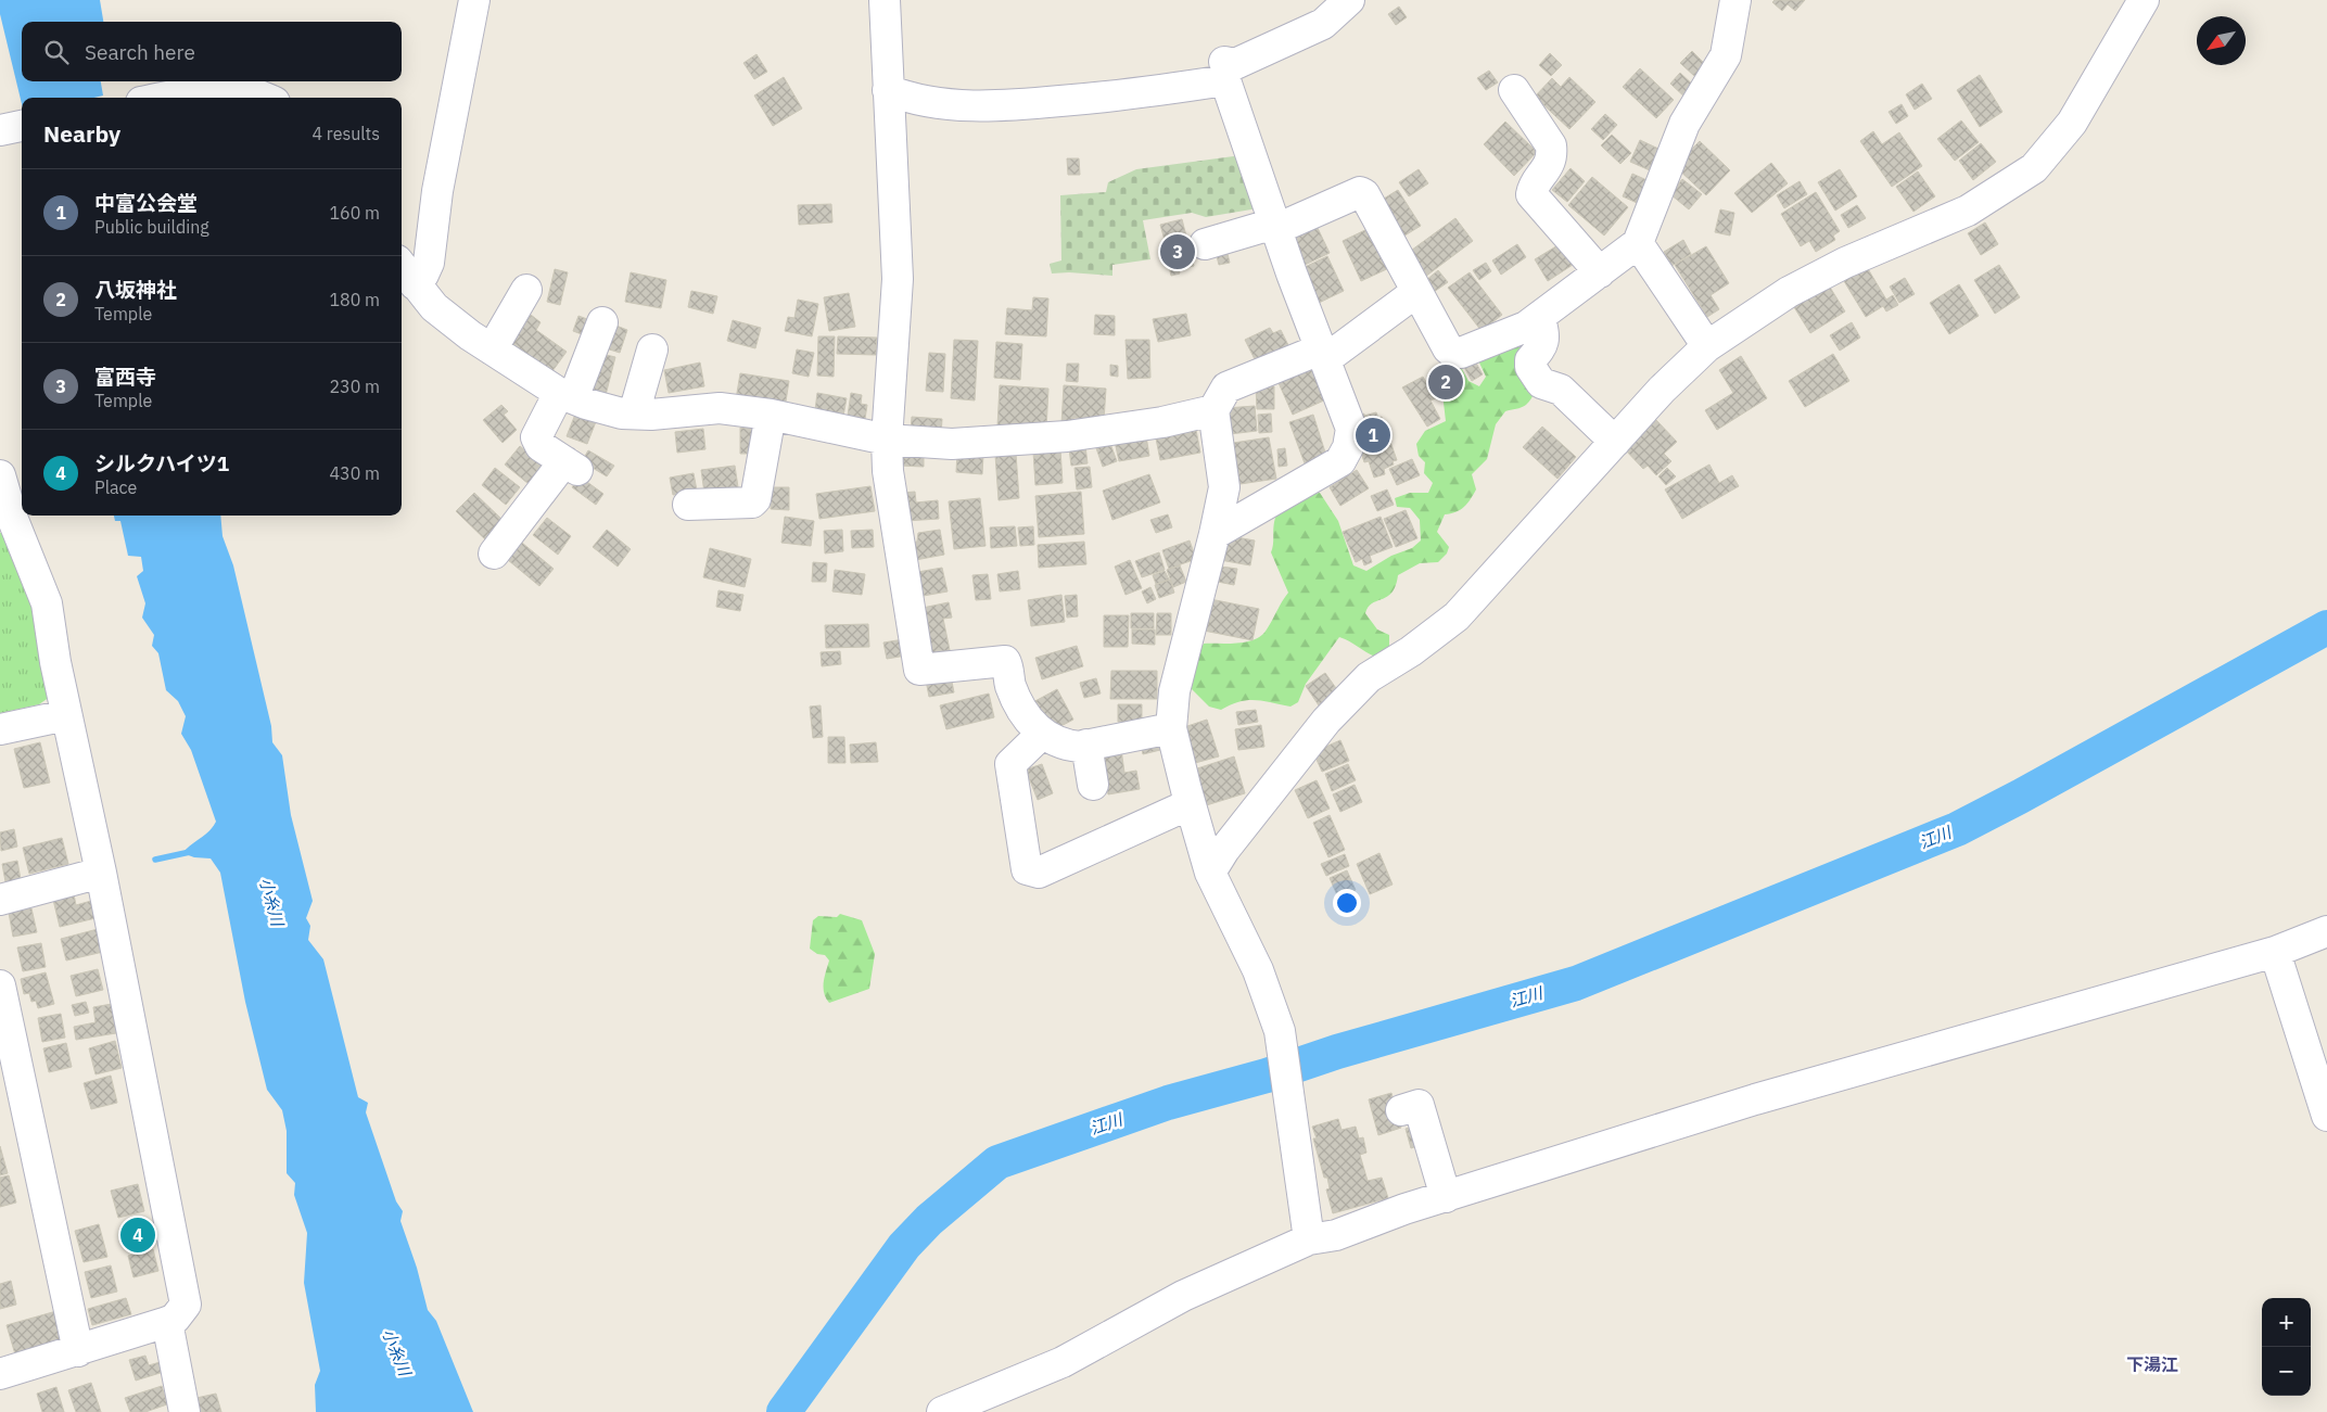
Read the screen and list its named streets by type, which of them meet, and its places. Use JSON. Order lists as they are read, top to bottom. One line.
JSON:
{"districts":["下湯江"],"water":["江川","小糸川"],"north":"bottom left","page":{"search":"Search here","heading":["Nearby","4 results"],"list":[{"mark":"1","name":"中富公会堂","note":"Public building","value":"160 m"},{"mark":"2","name":"八坂神社","note":"Temple","value":"180 m"},{"mark":"3","name":"富西寺","note":"Temple","value":"230 m"},{"mark":"4","name":"シルクハイツ1","note":"Place","value":"430 m"}],"pins":["3","2","1","4"],"map_buttons":["+","−"]}}
